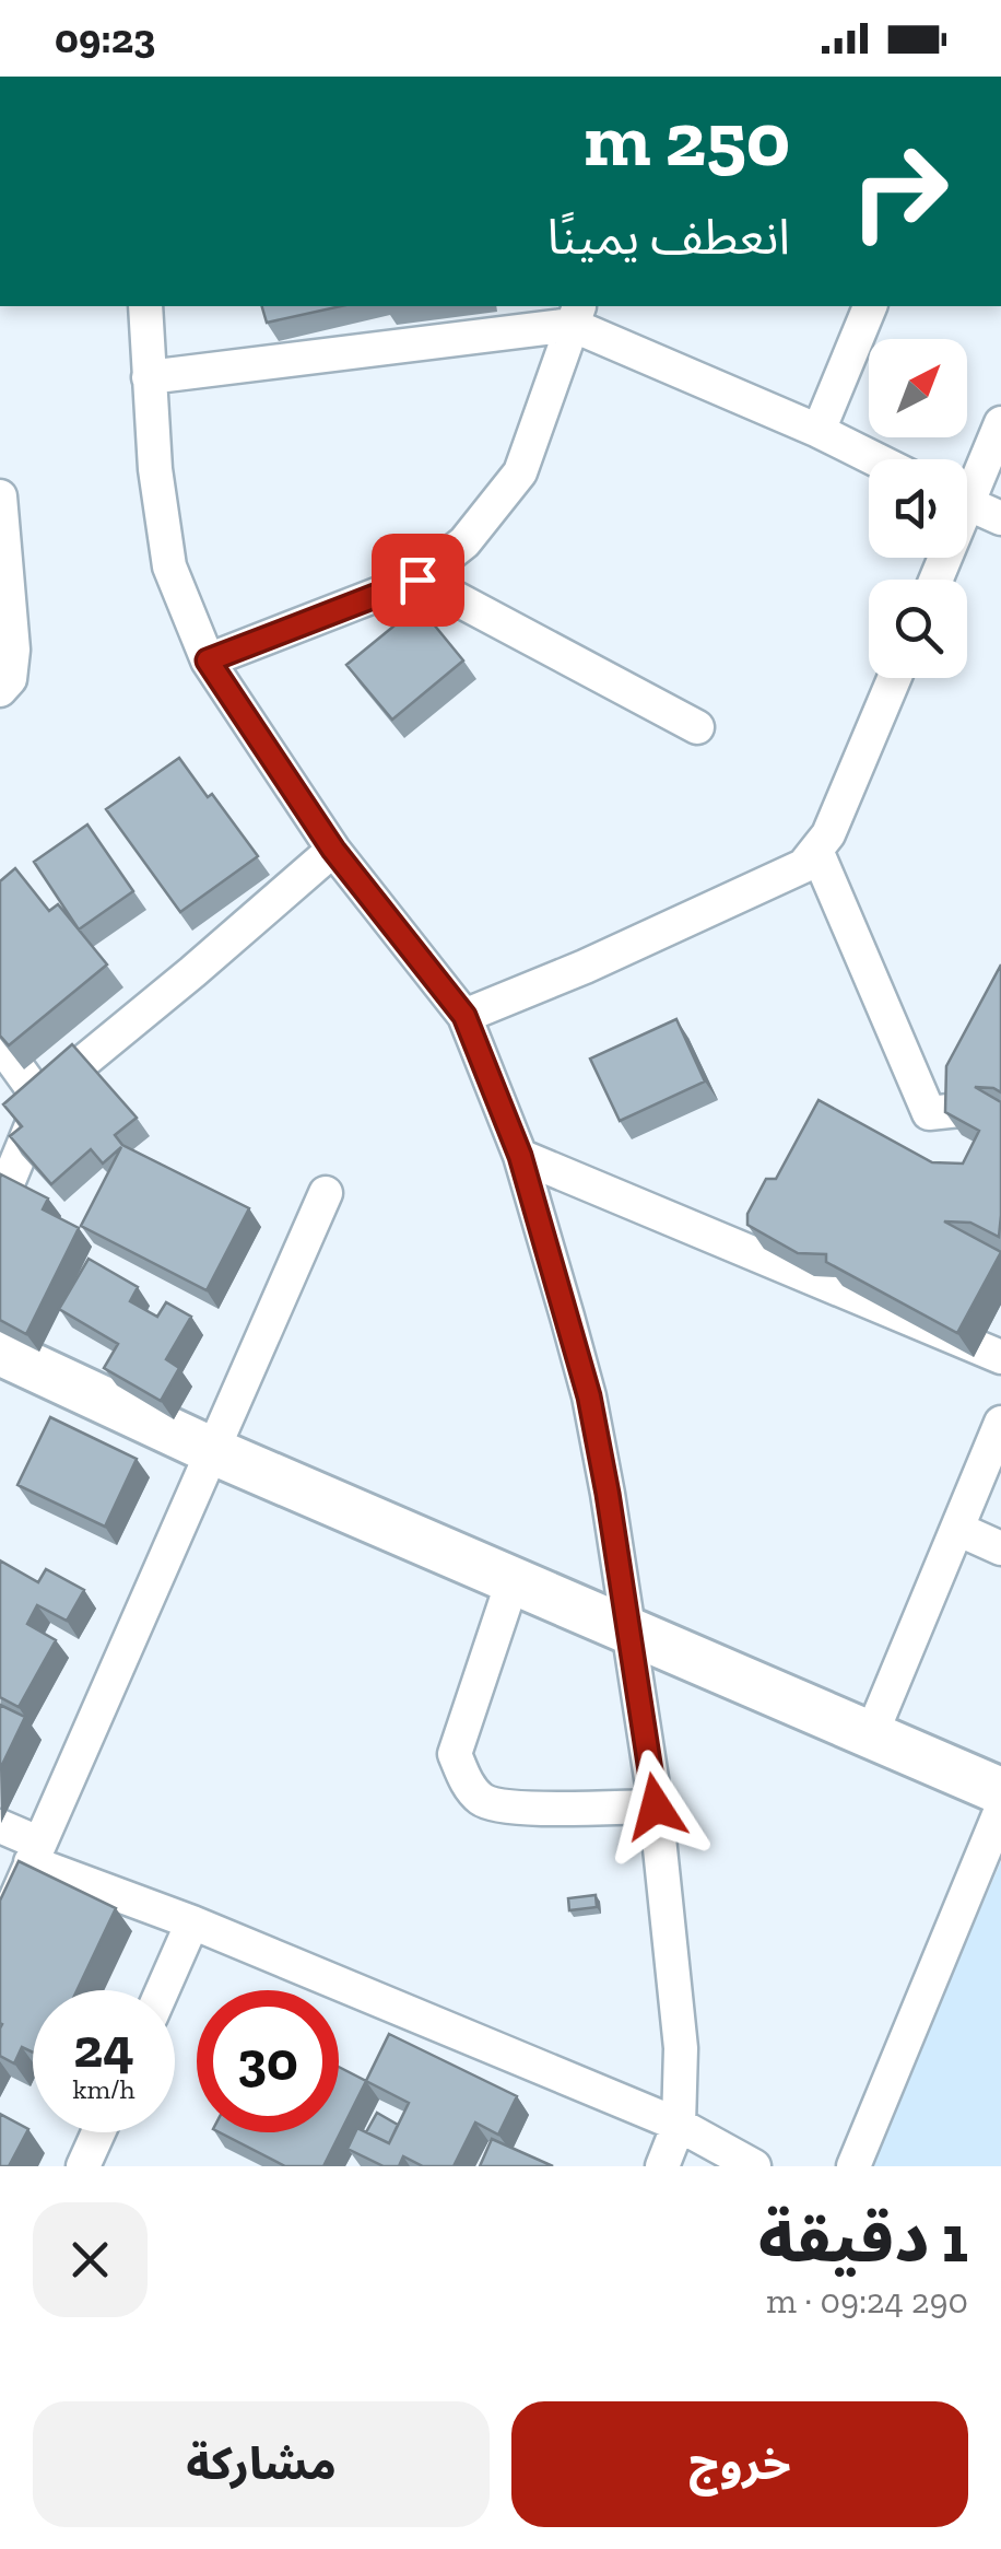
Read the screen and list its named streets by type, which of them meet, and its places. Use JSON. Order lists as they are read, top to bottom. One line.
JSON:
{"north":"top right","page":{"status":"09:23","turn":["250 m","انعطف يمينًا"],"speed":"24 km/h","limit":"30","heading":["1 دقيقة","290 m · 09:24"],"buttons":["خروج","مشاركة"]}}
